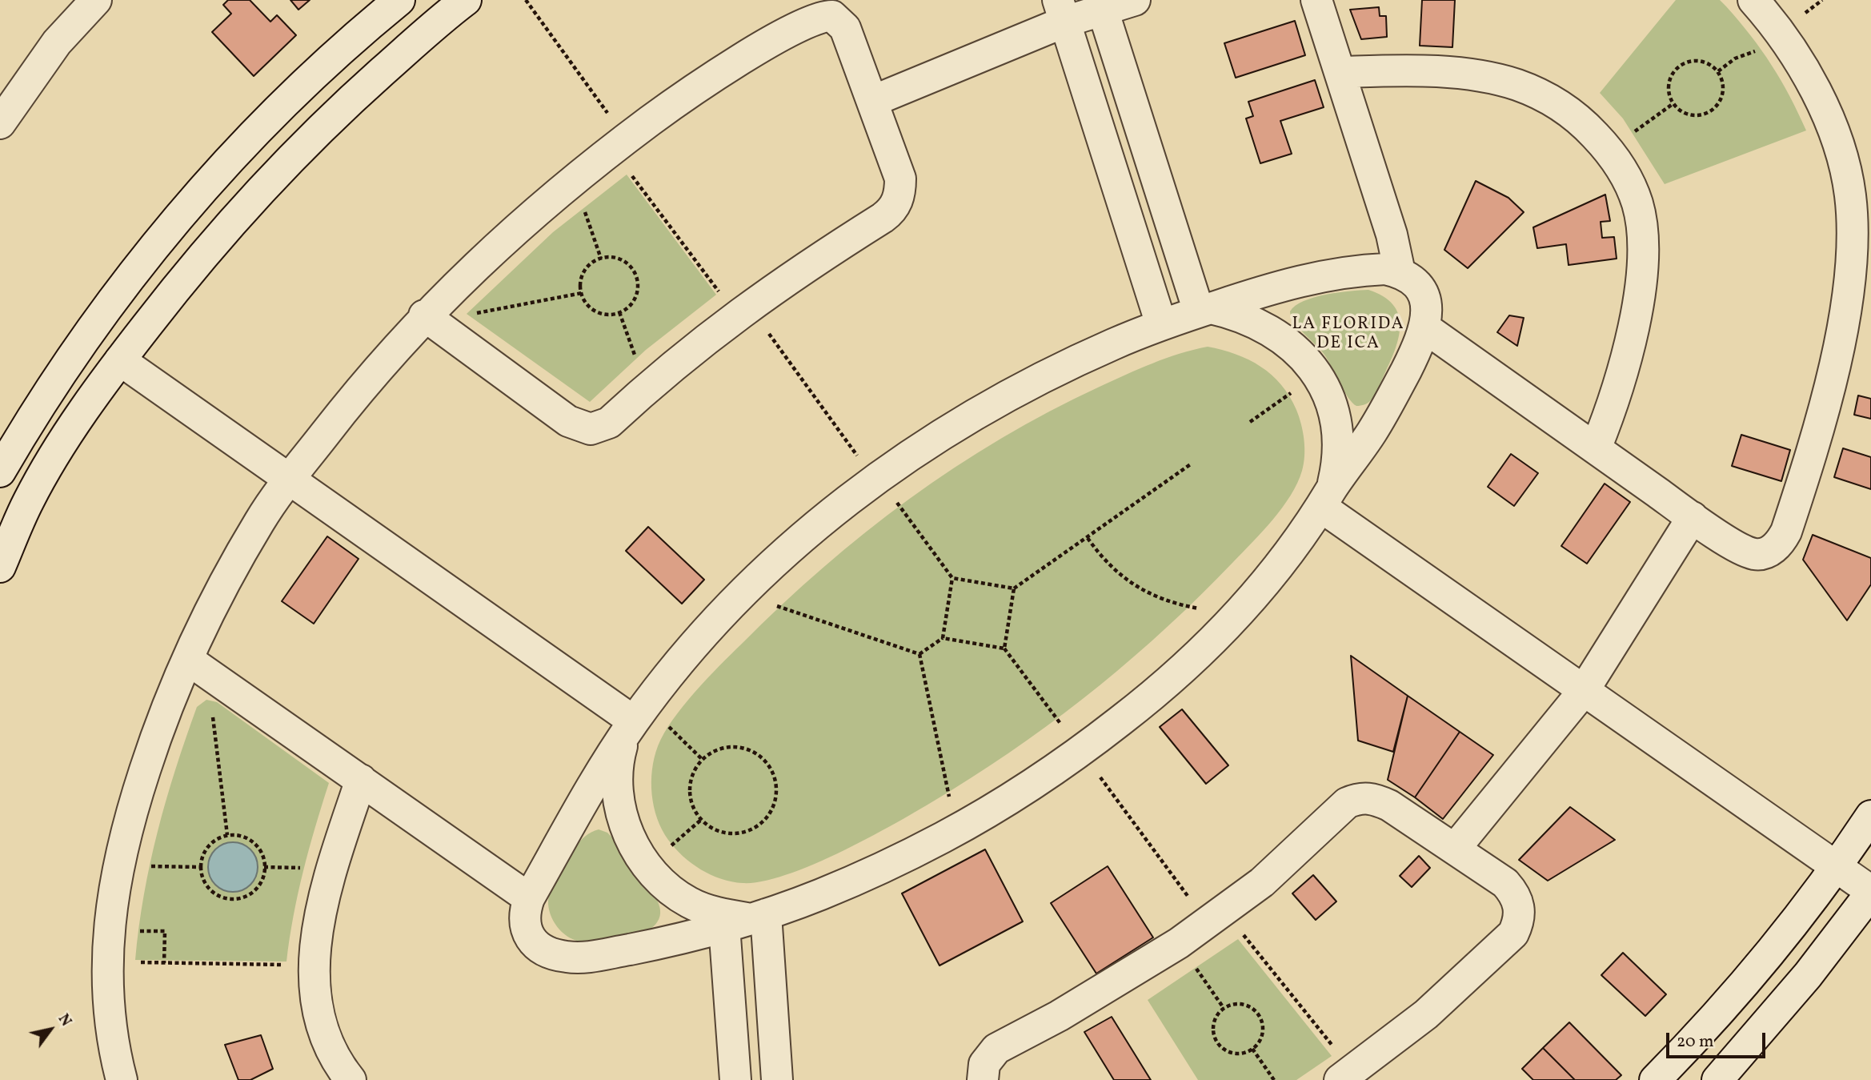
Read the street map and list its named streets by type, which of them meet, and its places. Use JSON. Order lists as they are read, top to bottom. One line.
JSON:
{"districts":["LA FLORIDA DE ICA"],"scale_bar":"20 m","north":"top right"}
